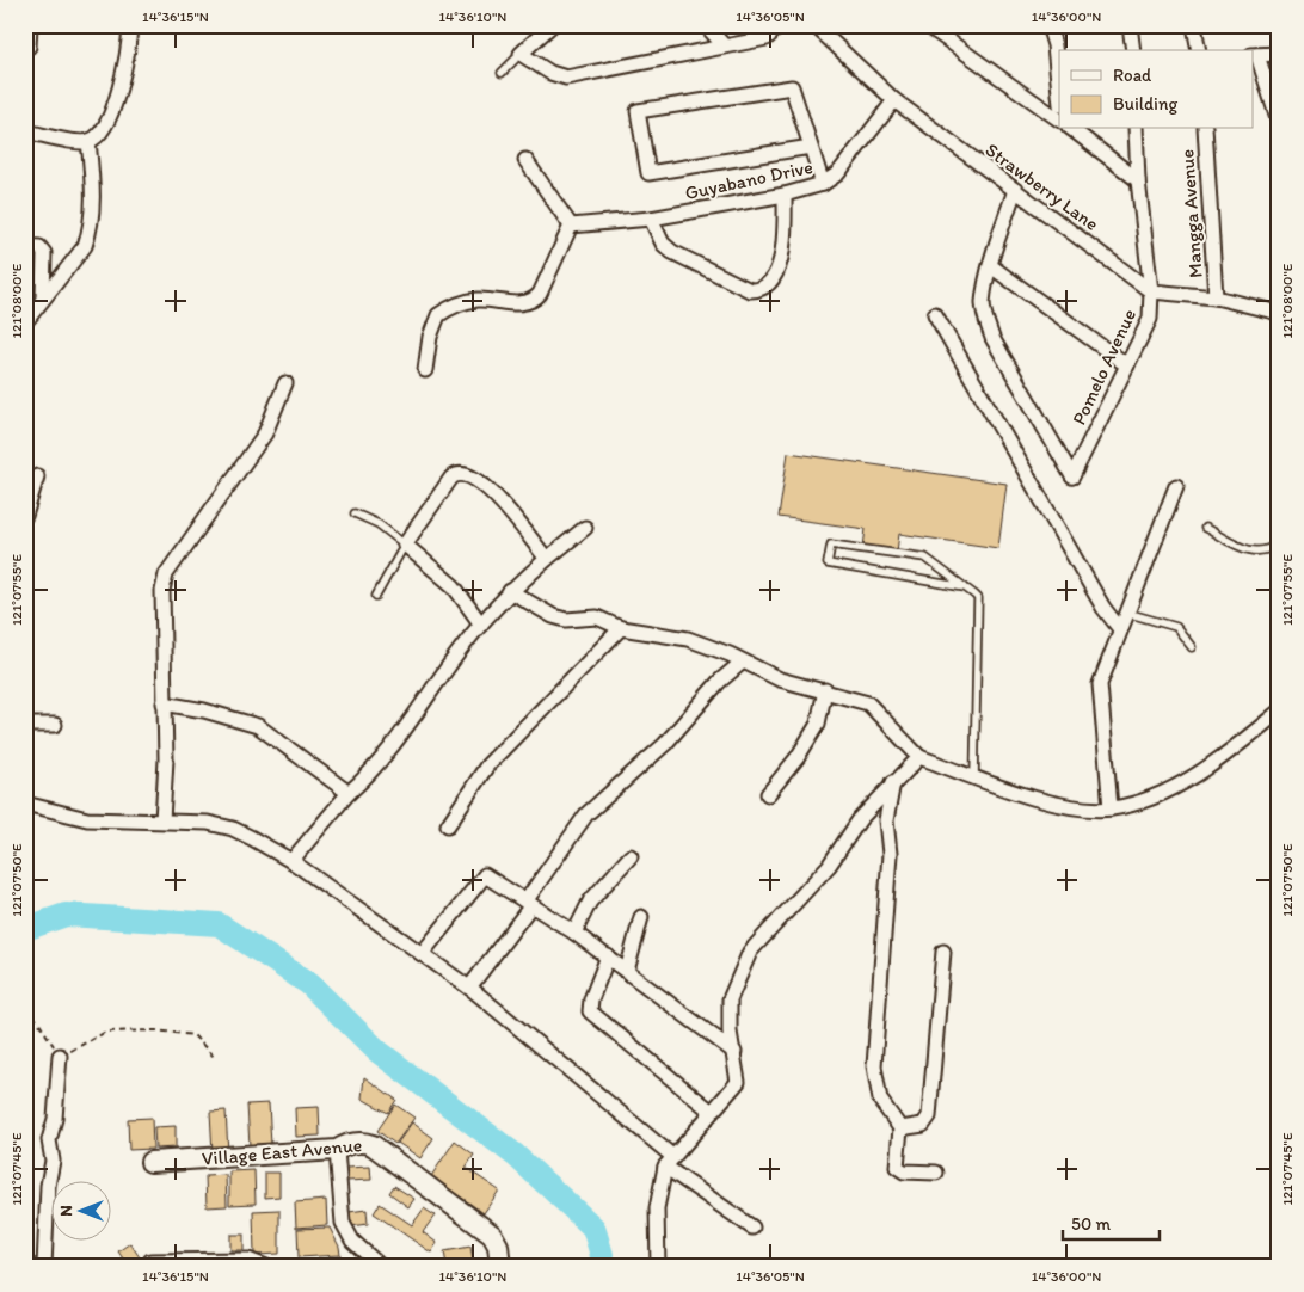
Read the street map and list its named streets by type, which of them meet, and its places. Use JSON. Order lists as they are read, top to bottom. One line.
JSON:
{"streets":{"street":["Guyabano Drive","Strawberry Lane","Mangga Avenue","Pomelo Avenue","Village East Avenue"]},"crossings":[["Guyabano Drive","Strawberry Lane"],["Strawberry Lane","Pomelo Avenue"]],"legend":["Road","Building"],"scale_bar":"50 m","north":"left","coordinates":["14°36'15\"N","14°36'10\"N","14°36'05\"N","14°36'00\"N","121°08'00\"E","121°07'55\"E","121°07'50\"E","121°07'45\"E"]}
